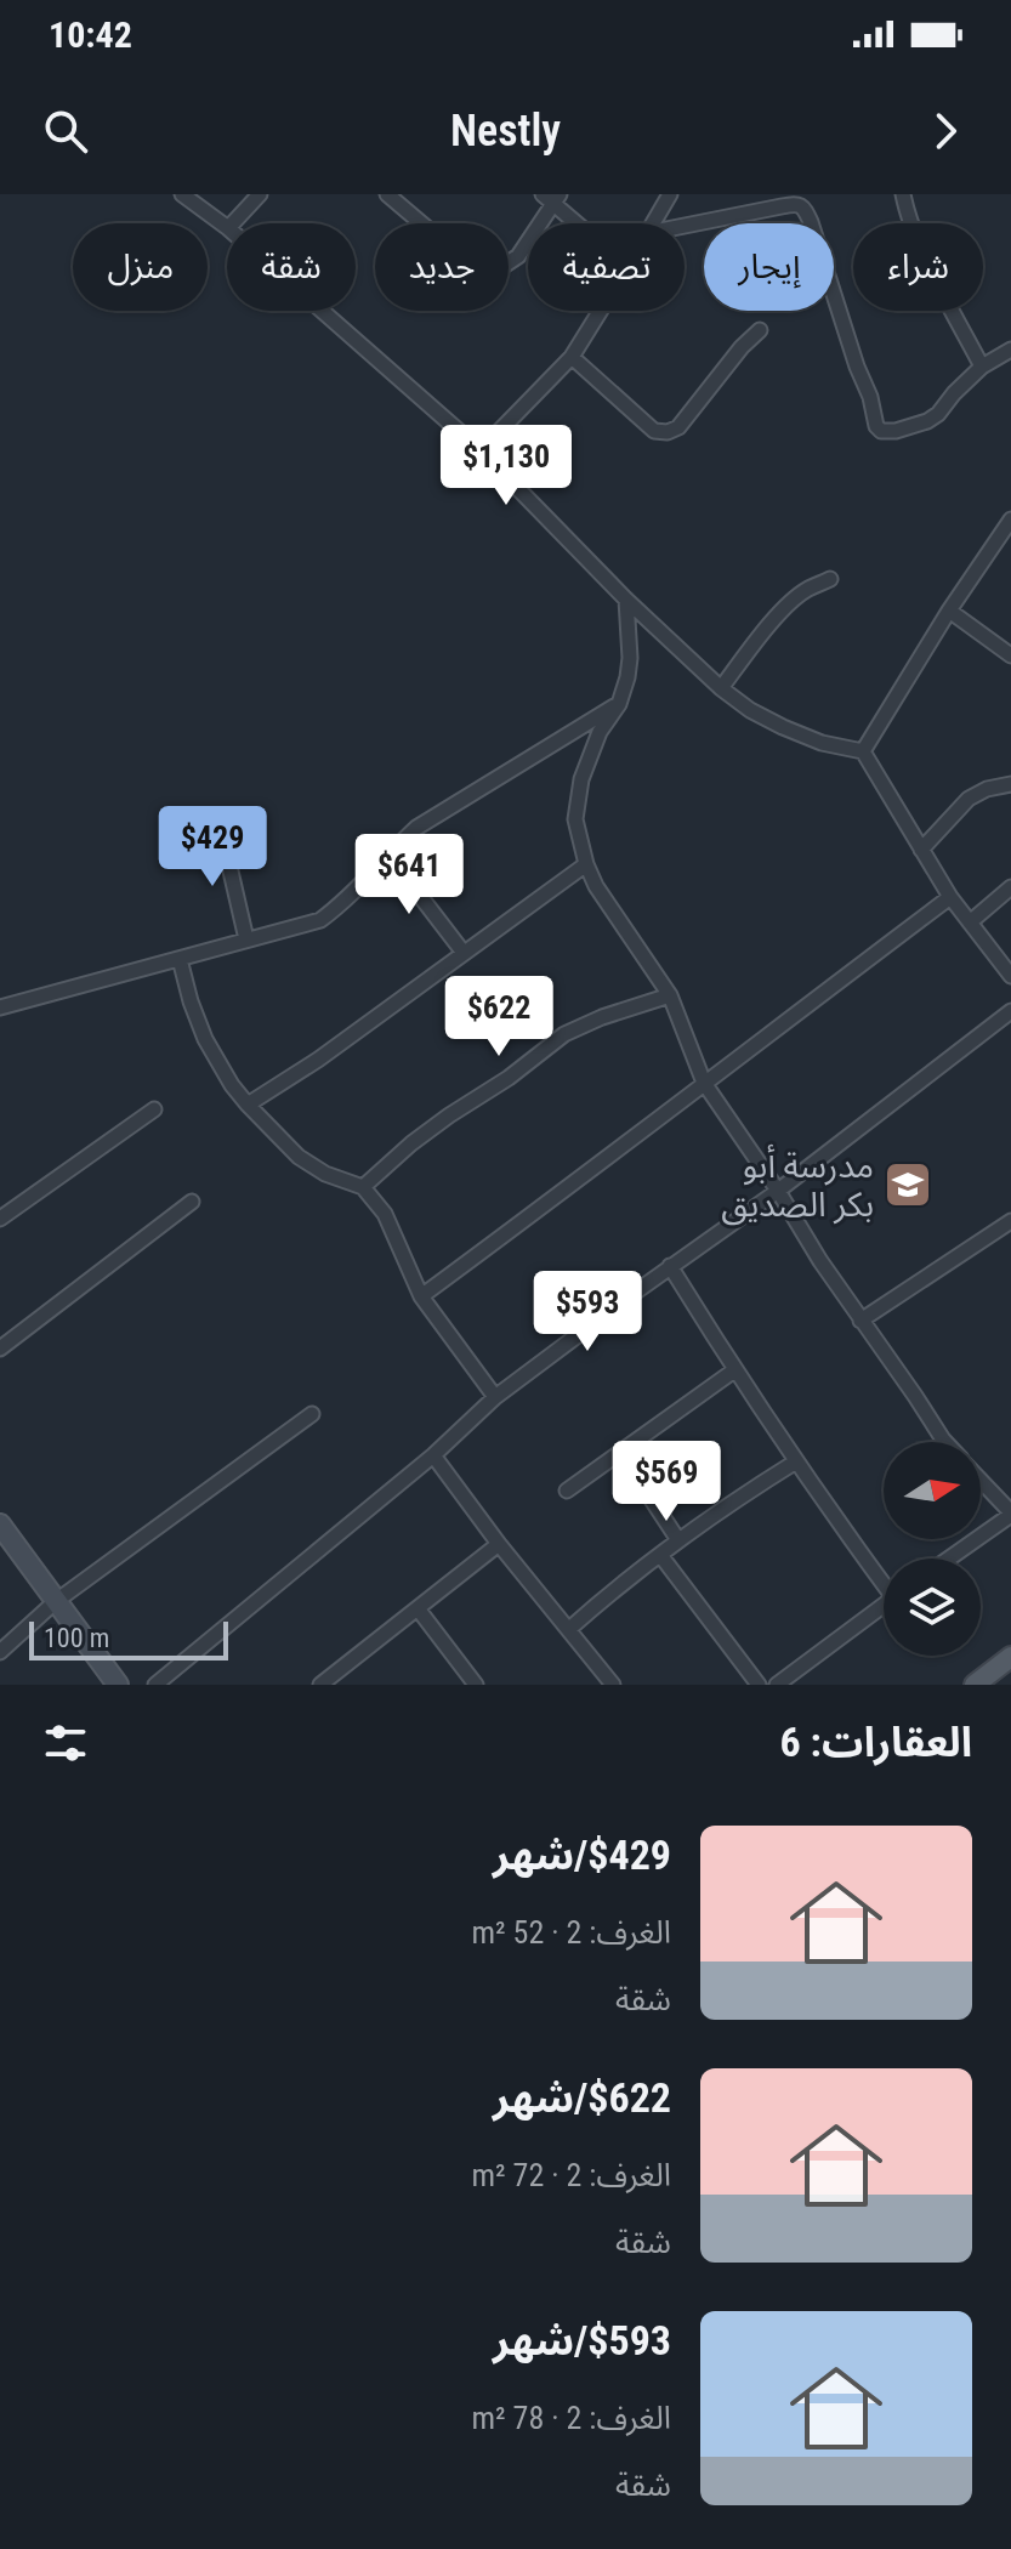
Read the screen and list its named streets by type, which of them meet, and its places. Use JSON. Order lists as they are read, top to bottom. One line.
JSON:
{"places":{"school or university":["مدرسة أبو بكر الصديق"]},"scale_bar":"100 m","north":"right","page":{"status":"10:42","header":"Nestly","chip":["شراء","إيجار","تصفية","جديد","شقة","منزل"],"price":["$1,130","$429","$641","$622","$593","$569"],"scale":"100 m","heading":"العقارات: 6","list":[{"name":"$429/شهر","note":"الغرف: 2 · 52 m² · شقة"},{"name":"$622/شهر","note":"الغرف: 2 · 72 m² · شقة"},{"name":"$593/شهر","note":"الغرف: 2 · 78 m² · شقة"}]}}
